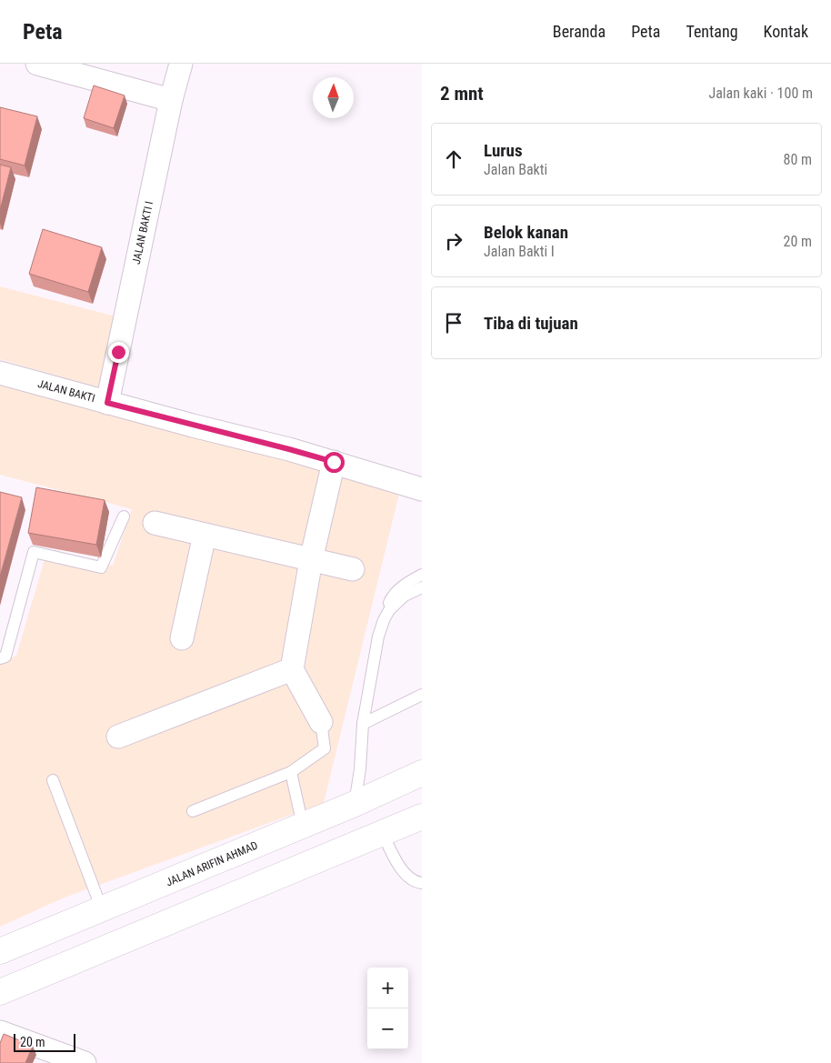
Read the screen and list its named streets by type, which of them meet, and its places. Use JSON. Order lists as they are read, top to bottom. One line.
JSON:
{"streets":{"main road":["JALAN ARIFIN AHMAD"],"street":["JALAN BAKTI I","JALAN BAKTI"]},"crossings":[["JALAN BAKTI I","JALAN BAKTI"]],"scale_bar":"20 m","north":"top","page":{"header":"Peta","nav":["Beranda","Peta","Tentang","Kontak"],"heading":["2 mnt","Jalan kaki · 100 m"],"list":[["Lurus","Jalan Bakti","80 m"],["Belok kanan","Jalan Bakti I","20 m"],"Tiba di tujuan"],"map_buttons":["+","−"],"scale":"20 m"}}
